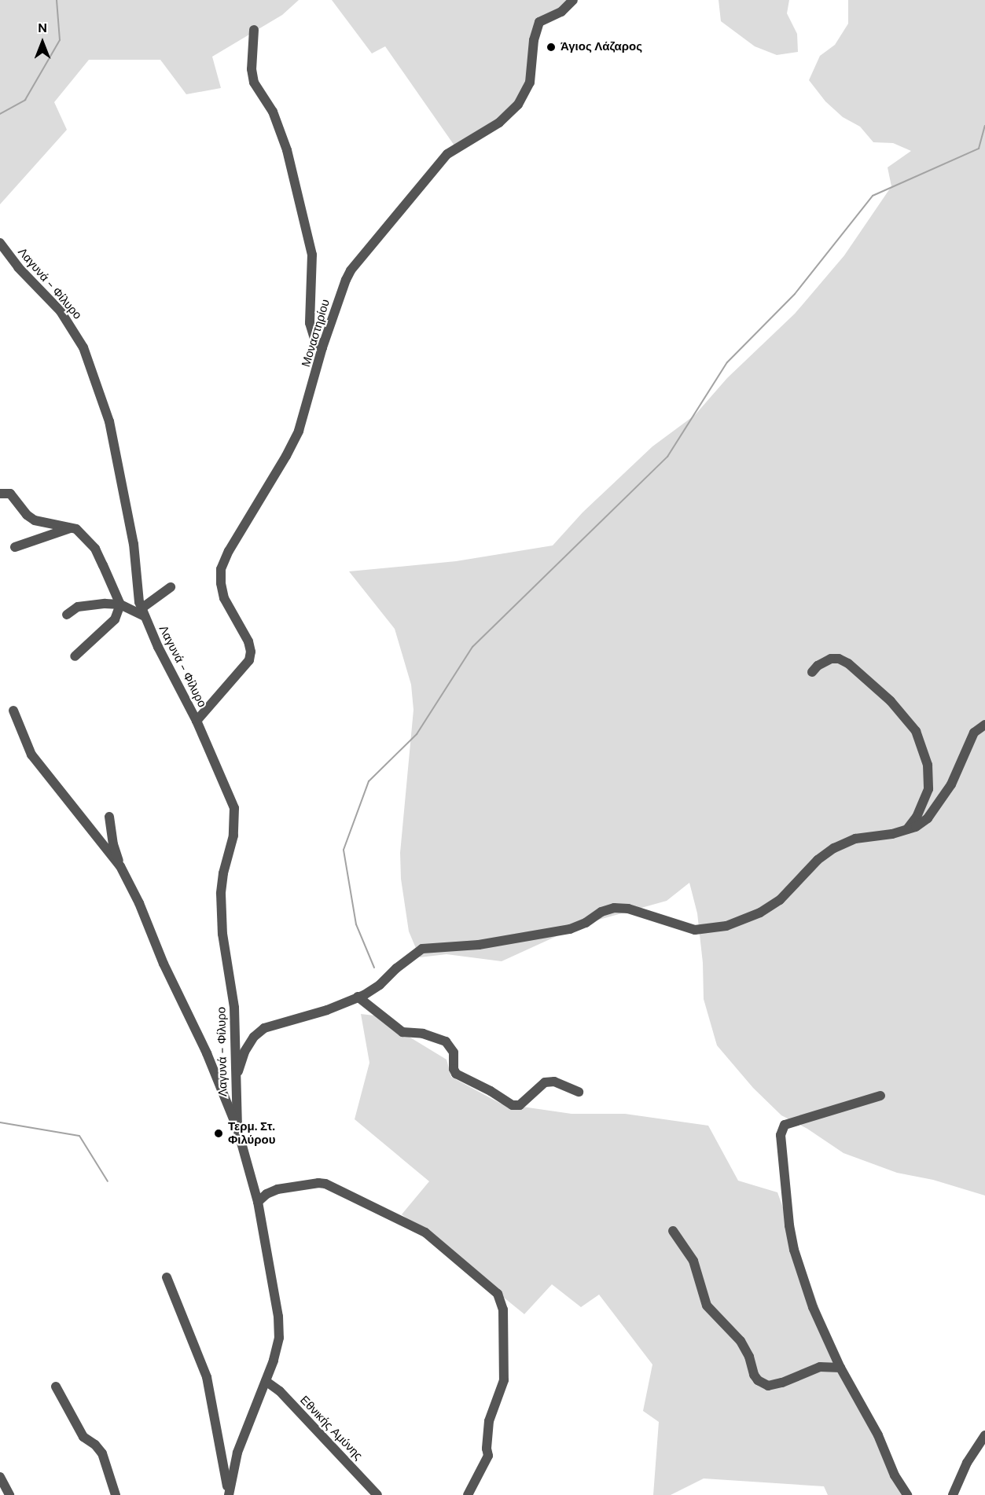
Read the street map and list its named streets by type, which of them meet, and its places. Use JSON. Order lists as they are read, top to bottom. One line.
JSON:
{"streets":{"street":["Λαγυνά - Φίλυρο","Μοναστηρίου","Εθνικής Αμύνης"]},"crossings":[["Λαγυνά - Φίλυρο","Μοναστηρίου"]],"places":["Άγιος Λάζαρος","Τερμ. Στ. Φιλύρου"],"north":"top"}
